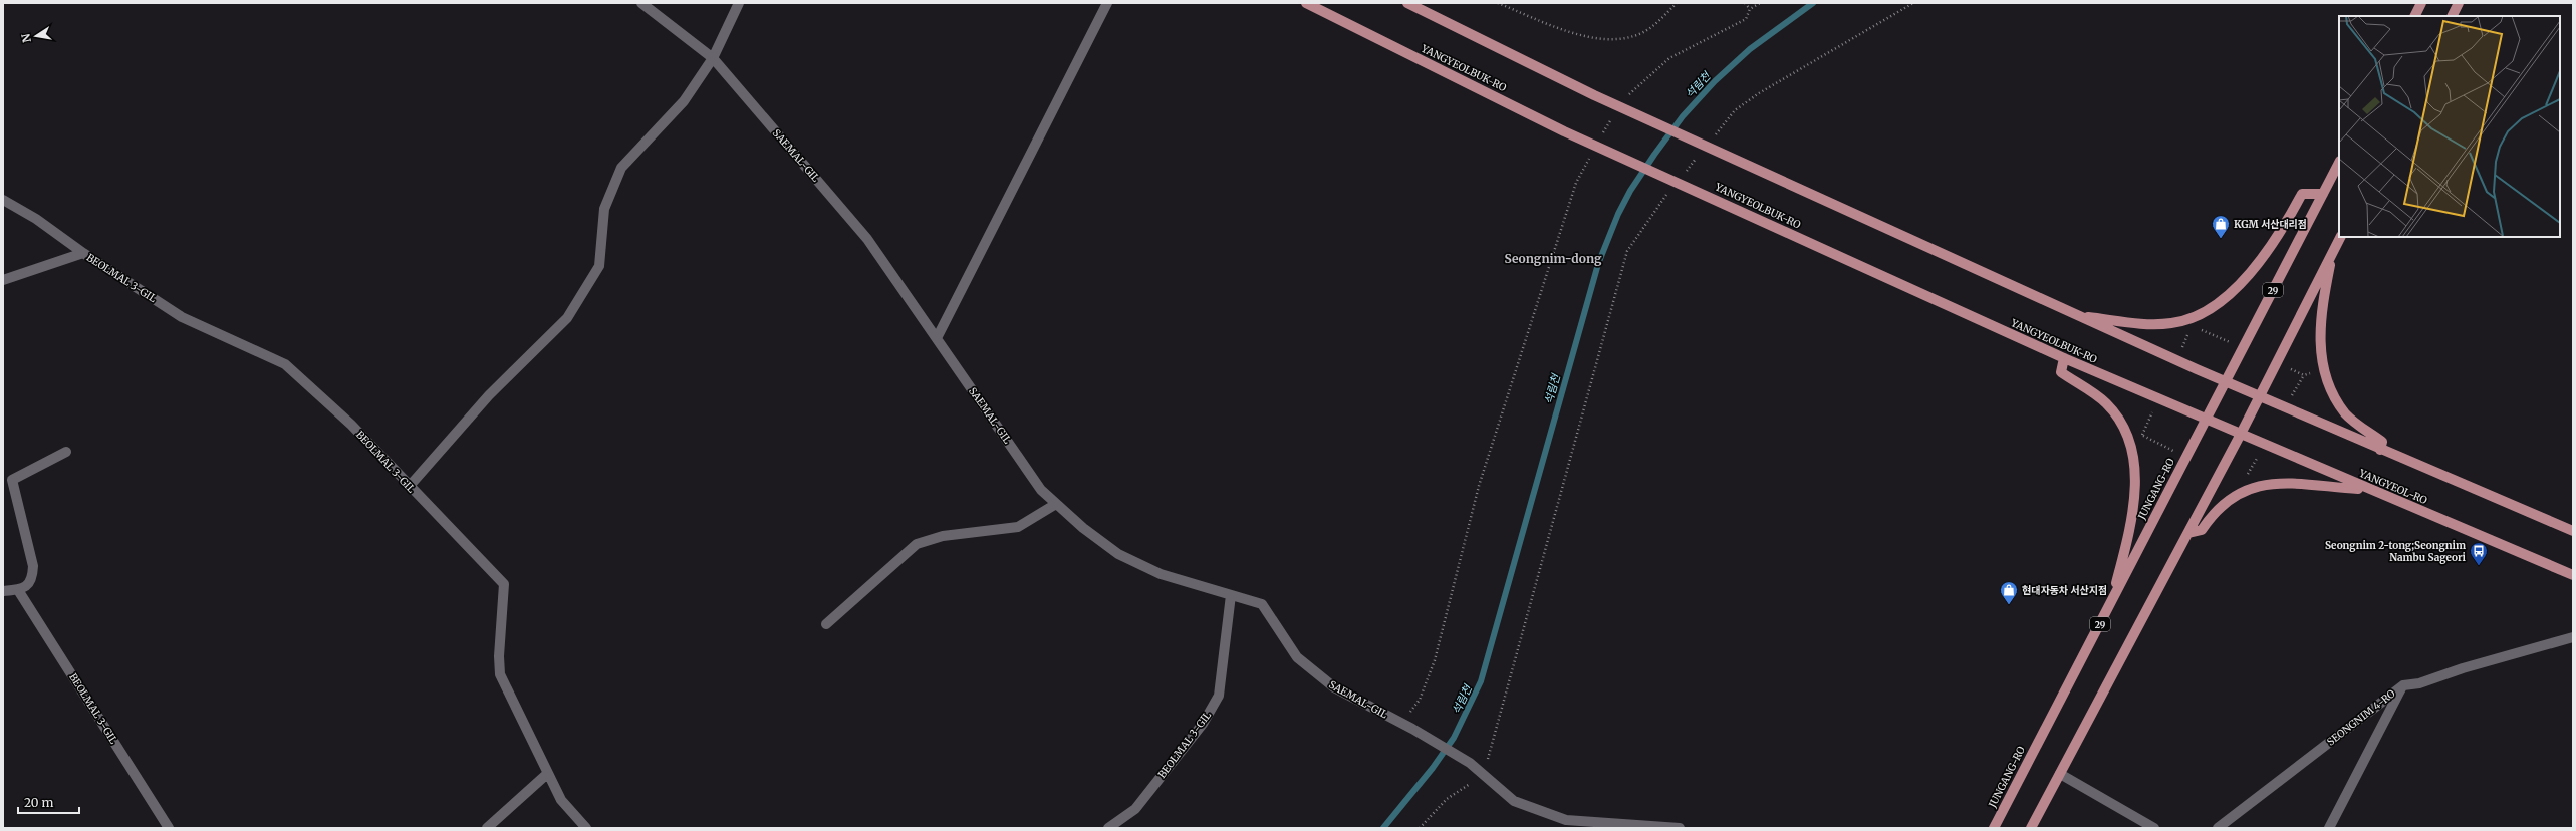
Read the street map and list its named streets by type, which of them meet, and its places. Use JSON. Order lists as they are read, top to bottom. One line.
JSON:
{"streets":{"main road":["YANGYEOLBUK-RO","29","YANGYEOL-RO","JUNGANG-RO"],"street":["SAEMAL-GIL","BEOLMAL 3-GIL","SEONGNIM 4-RO"]},"crossings":[["YANGYEOLBUK-RO","YANGYEOL-RO"],["YANGYEOLBUK-RO","JUNGANG-RO"],["SAEMAL-GIL","BEOLMAL 3-GIL"],["YANGYEOL-RO","JUNGANG-RO"]],"districts":["Seongnim-dong"],"water":["석림천"],"places":{"shop":["KGM 서산대리점","현대자동차 서산지점"],"bus stop":["Seongnim 2-tong;Seongnim Nambu Sageori"]},"scale_bar":"20 m","north":"left"}
